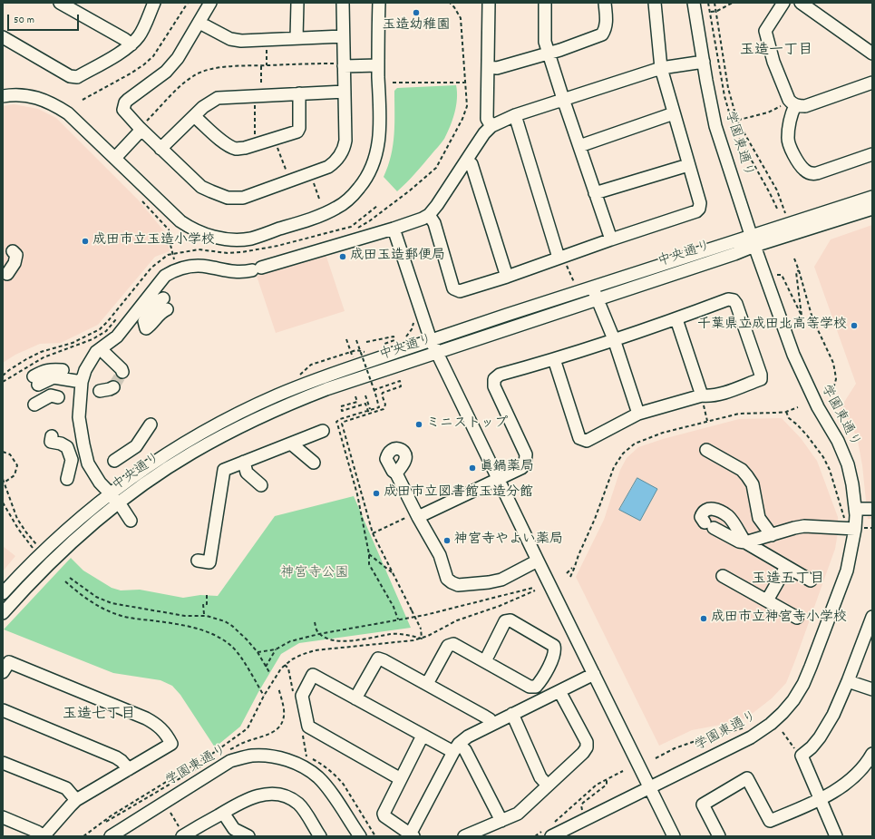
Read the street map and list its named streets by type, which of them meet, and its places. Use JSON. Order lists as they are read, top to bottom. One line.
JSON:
{"streets":{"street":["学園東通り","中央通り"]},"crossings":[["学園東通り","中央通り"]],"districts":["玉造一丁目","玉造五丁目","玉造七丁目"],"parks":["神宮寺公園"],"places":["玉造幼稚園","成田市立玉造小学校","成田玉造郵便局","千葉県立成田北高等学校","ミニストップ","眞鍋薬局","成田市立図書館玉造分館","神宮寺やよい薬局","成田市立神宮寺小学校"],"scale_bar":"50 m"}
